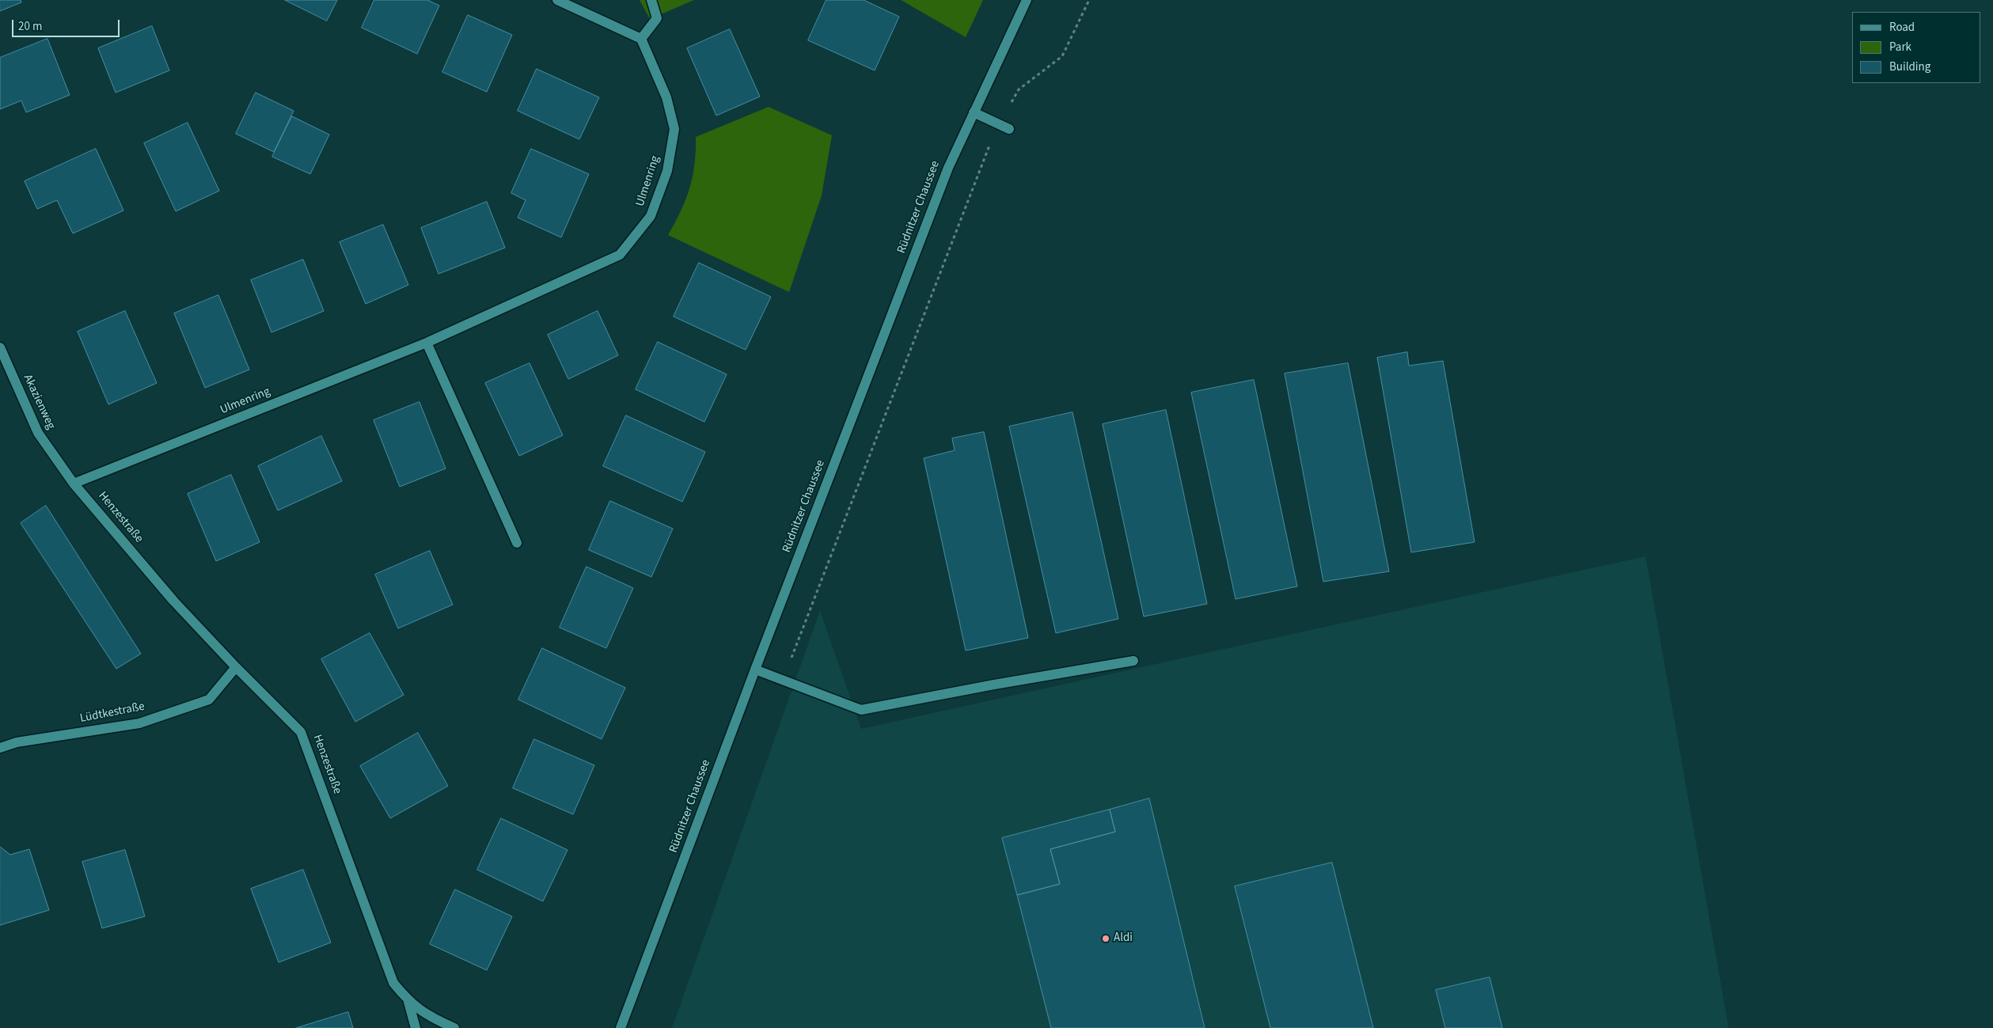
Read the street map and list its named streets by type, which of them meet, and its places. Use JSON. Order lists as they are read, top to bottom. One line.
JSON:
{"streets":{"street":["Ulmenring","Rüdnitzer Chaussee","Akazienweg","Henzestraße","Lüdtkestraße"]},"crossings":[["Ulmenring","Akazienweg"],["Ulmenring","Henzestraße"],["Akazienweg","Henzestraße"],["Henzestraße","Lüdtkestraße"]],"places":["Aldi"],"legend":["Road","Park","Building"],"scale_bar":"20 m"}
